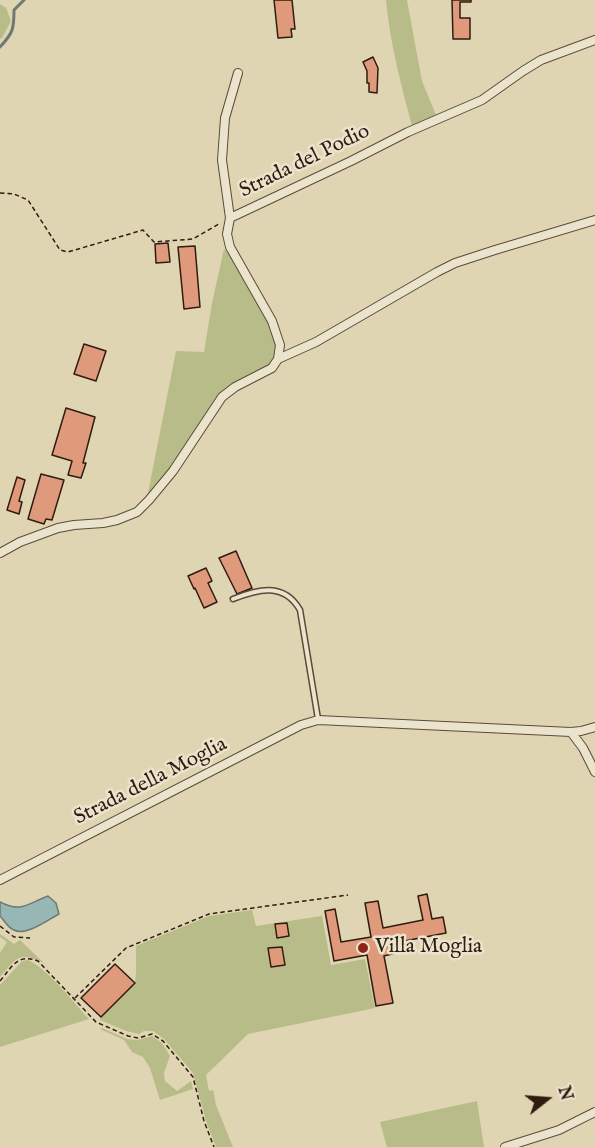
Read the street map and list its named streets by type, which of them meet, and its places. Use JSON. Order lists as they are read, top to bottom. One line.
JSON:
{"streets":{"street":["Strada del Podio","Strada della Moglia"]},"places":["Villa Moglia"],"north":"right"}
